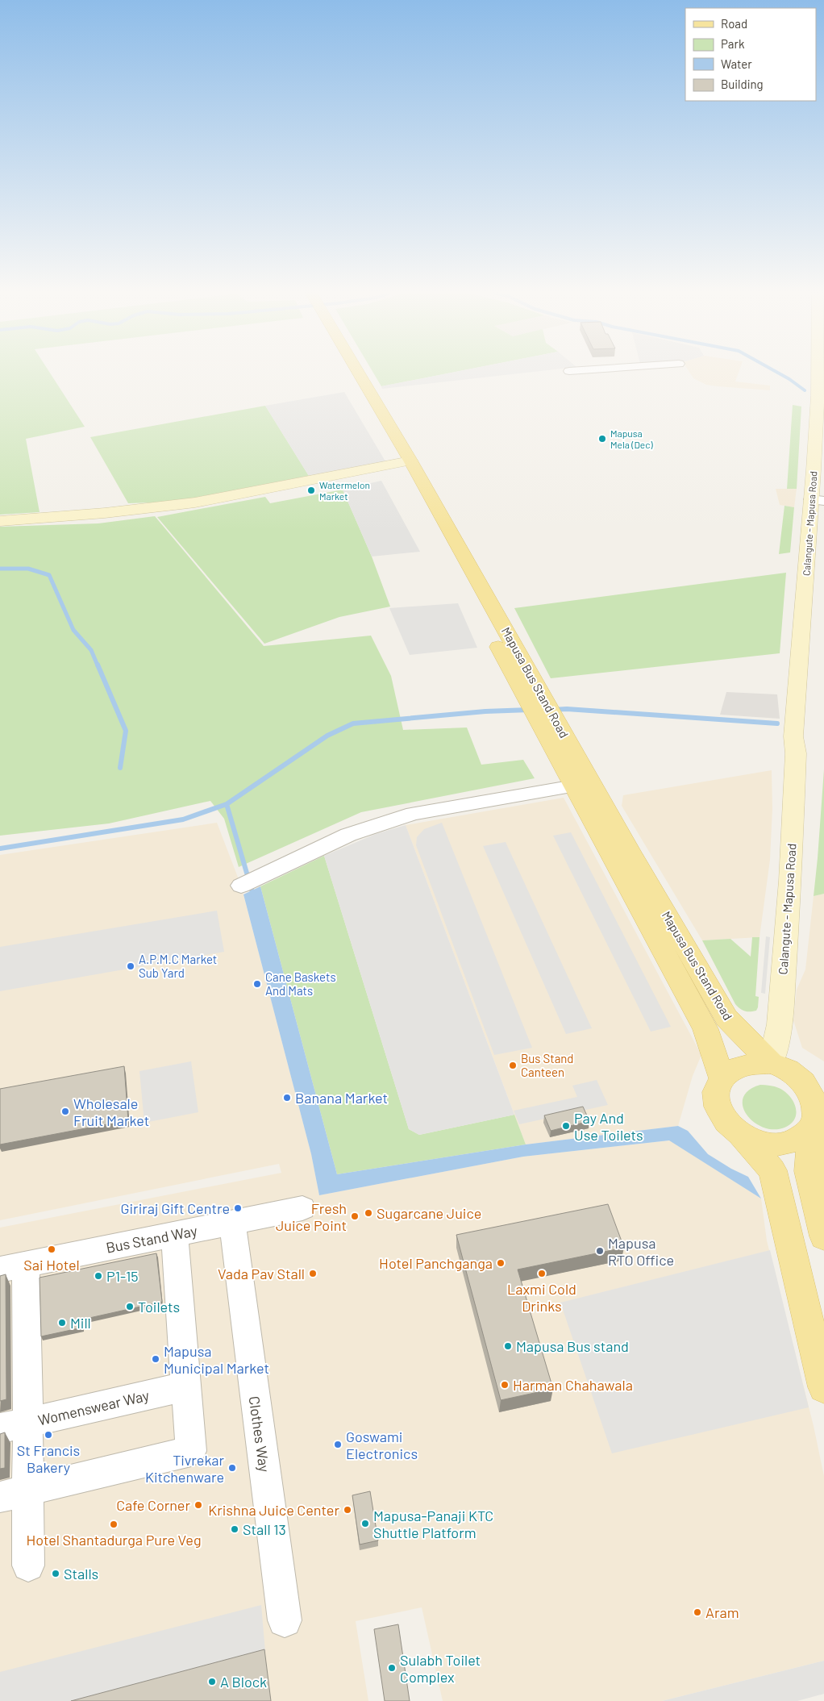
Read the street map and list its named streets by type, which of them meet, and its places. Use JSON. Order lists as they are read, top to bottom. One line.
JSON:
{"streets":{"main road":["Calangute - Mapusa Road","Mapusa Bus Stand Road"],"street":["Bus Stand Way","Womenswear Way","Clothes Way"]},"crossings":[["Calangute - Mapusa Road","Mapusa Bus Stand Road"],["Bus Stand Way","Clothes Way"]],"places":["Mapusa Mela (Dec)","Watermelon Market","A.P.M.C Market Sub Yard","Cane Baskets And Mats","Bus Stand Canteen","Banana Market","Wholesale Fruit Market","Pay And Use Toilets","Giriraj Gift Centre","Sugarcane Juice","Fresh Juice Point","Sai Hotel","Mapusa RTO Office","Hotel Panchganga","Vada Pav Stall","Laxmi Cold Drinks","P1-15","Toilets","Mill","Mapusa Bus stand","Mapusa Municipal Market","Harman Chahawala","St Francis Bakery","Goswami Electronics","Tivrekar Kitchenware","Cafe Corner","Krishna Juice Center","Mapusa-Panaji KTC Shuttle Platform","Hotel Shantadurga Pure Veg","Stall 13","Stalls","Aram","Sulabh Toilet Complex","A Block"],"legend":["Road","Park","Water","Building"]}
